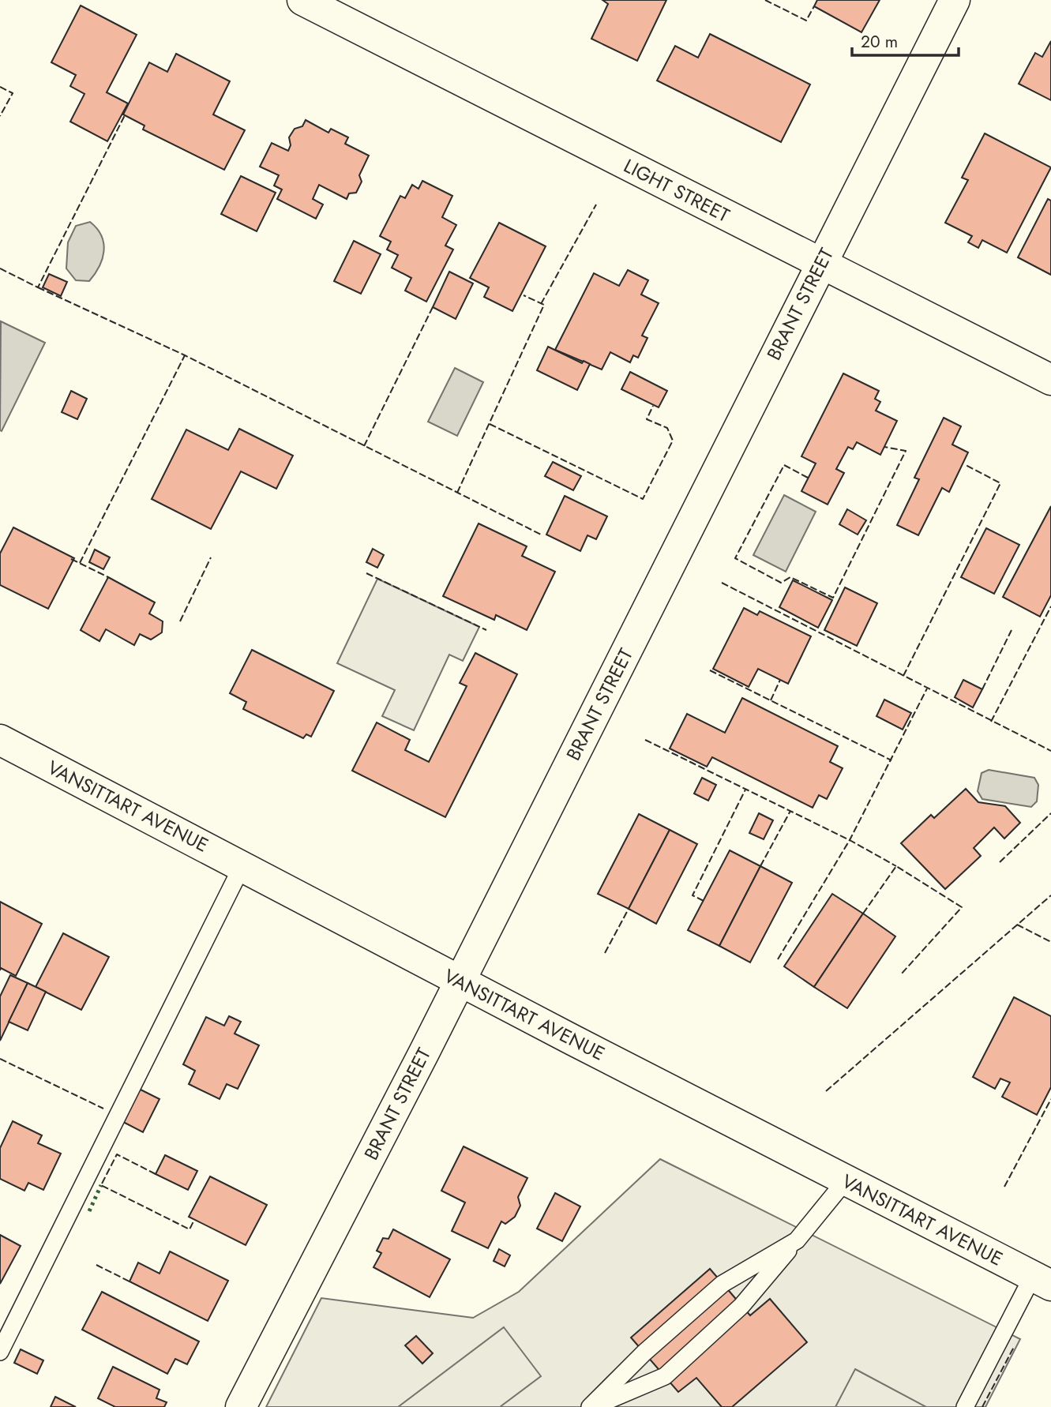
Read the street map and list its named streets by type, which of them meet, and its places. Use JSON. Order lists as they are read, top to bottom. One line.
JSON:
{"streets":{"street":["LIGHT STREET","BRANT STREET","VANSITTART AVENUE"]},"crossings":[["LIGHT STREET","BRANT STREET"],["BRANT STREET","VANSITTART AVENUE"]],"scale_bar":"20 m"}
